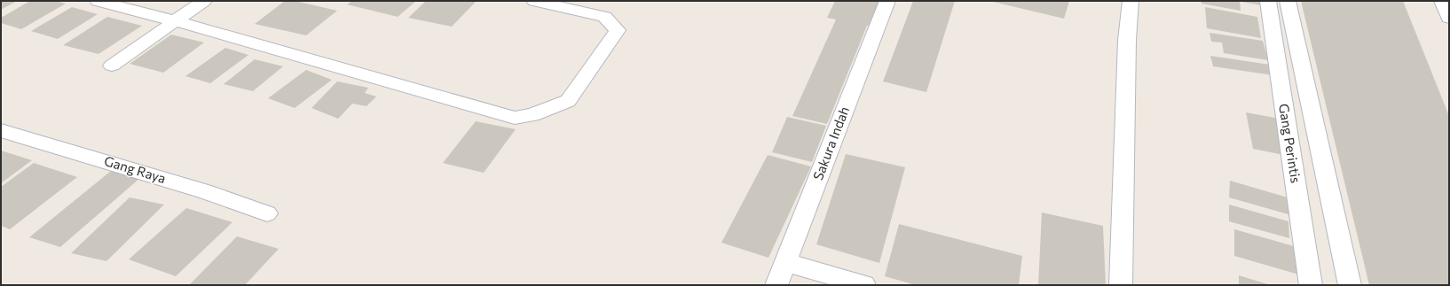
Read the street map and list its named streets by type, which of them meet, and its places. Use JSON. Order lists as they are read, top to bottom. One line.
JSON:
{"streets":{"street":["Sakura Indah","Gang Perintis","Gang Raya"]}}
